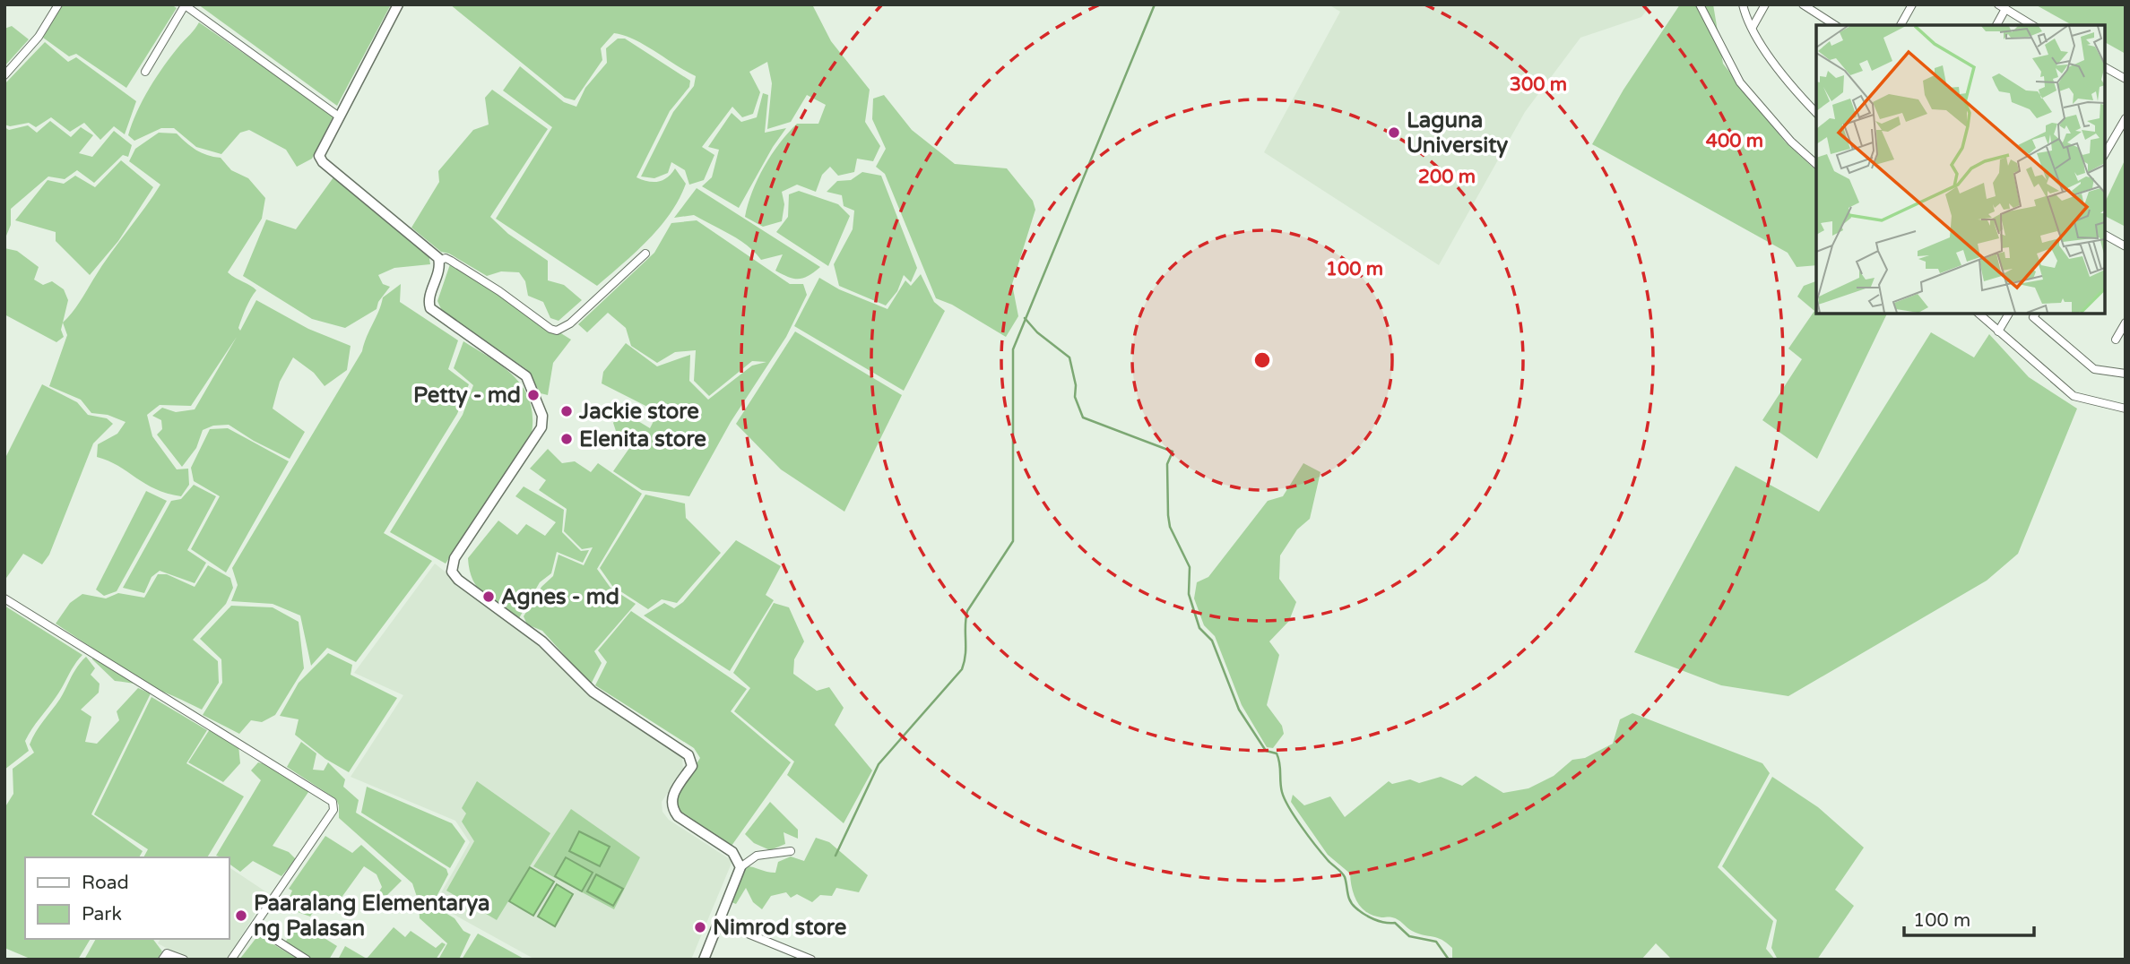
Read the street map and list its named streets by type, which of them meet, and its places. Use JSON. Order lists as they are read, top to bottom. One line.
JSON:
{"places":["Laguna University","Petty - md","Jackie store","Elenita store","Agnes - md","Paaralang Elementarya ng Palasan","Nimrod store"],"legend":["Road","Park"],"scale_bar":"100 m","rings":["300 m","400 m","200 m","100 m"]}
